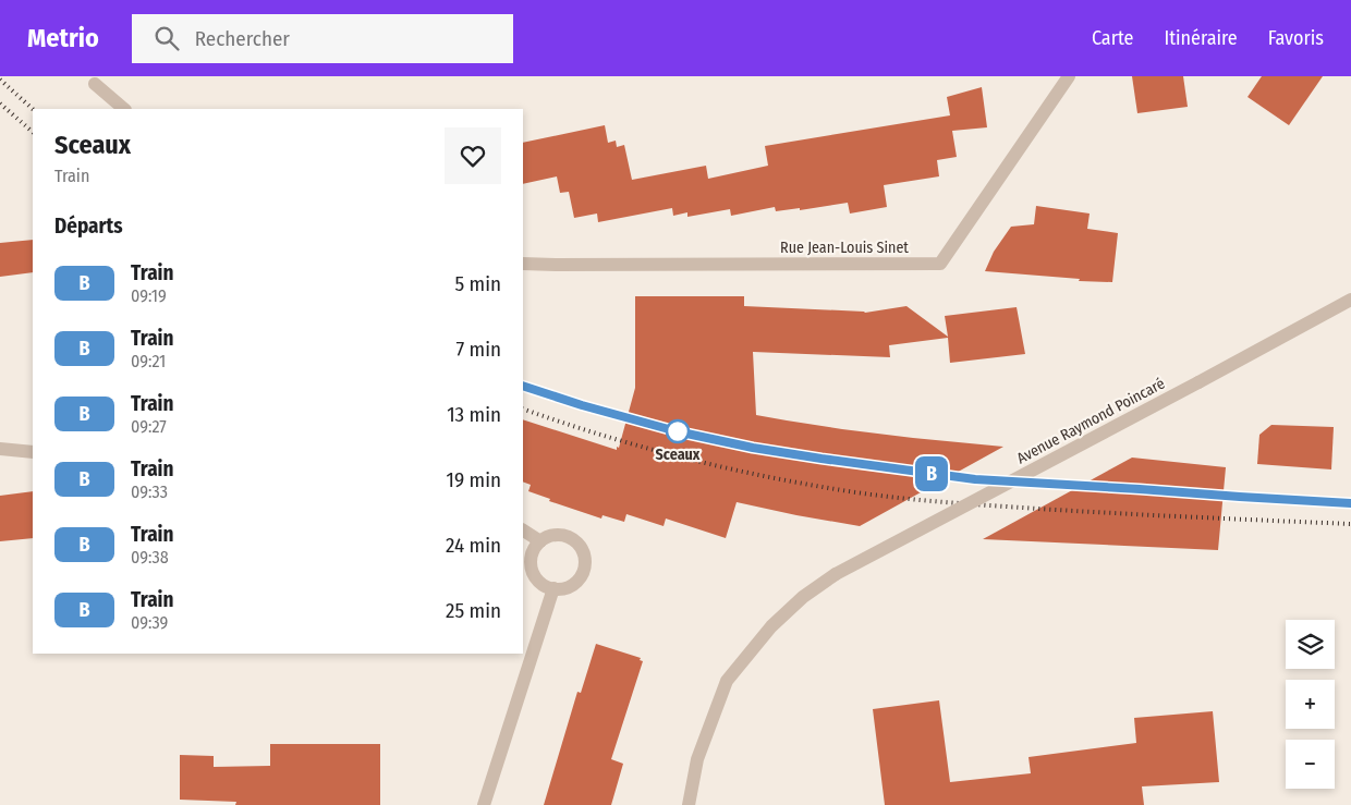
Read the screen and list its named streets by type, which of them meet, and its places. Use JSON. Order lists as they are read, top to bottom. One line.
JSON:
{"streets":{"street":["Rue Jean-Louis Sinet","Avenue Raymond Poincaré"]},"places":["Sceaux"],"page":{"header":"Metrio","search":"Rechercher","nav":["Carte","Itinéraire","Favoris"],"on_map":"B","heading":[["Sceaux","Train"],"Départs"],"list":[{"mark":"B","name":"Train","note":"09:19","value":"5 min"},{"mark":"B","name":"Train","note":"09:21","value":"7 min"},{"mark":"B","name":"Train","note":"09:27","value":"13 min"},{"mark":"B","name":"Train","note":"09:33","value":"19 min"},{"mark":"B","name":"Train","note":"09:38","value":"24 min"},{"mark":"B","name":"Train","note":"09:39","value":"25 min"}],"map_buttons":["+","−"]}}
